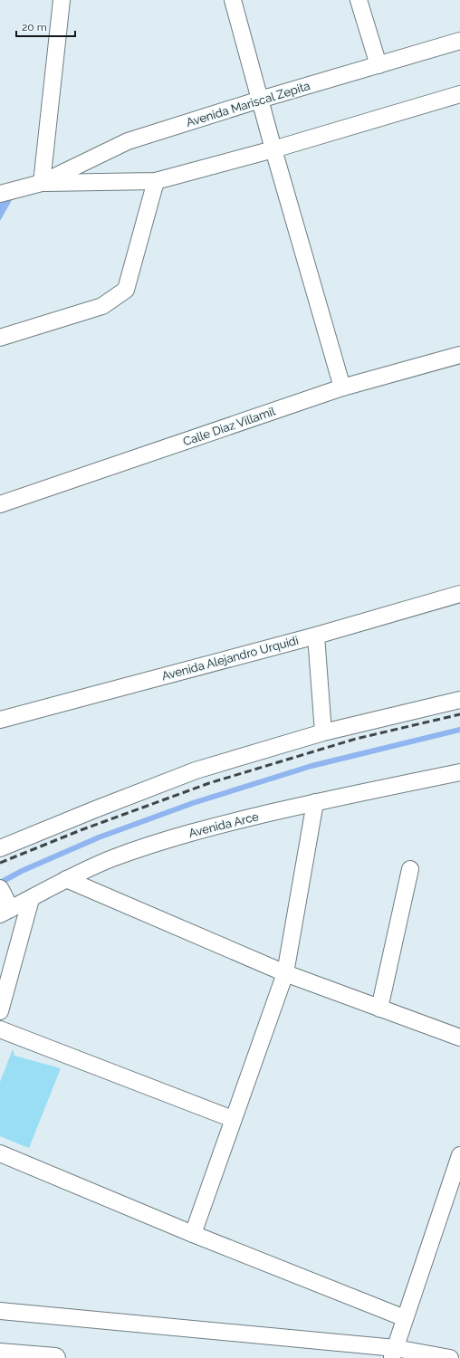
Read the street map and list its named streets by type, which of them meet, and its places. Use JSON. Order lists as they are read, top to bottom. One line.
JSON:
{"streets":{"street":["Avenida Mariscal Zepita","Calle Diaz Villamil","Avenida Alejandro Urquidi","Avenida Arce"]},"scale_bar":"20 m"}
